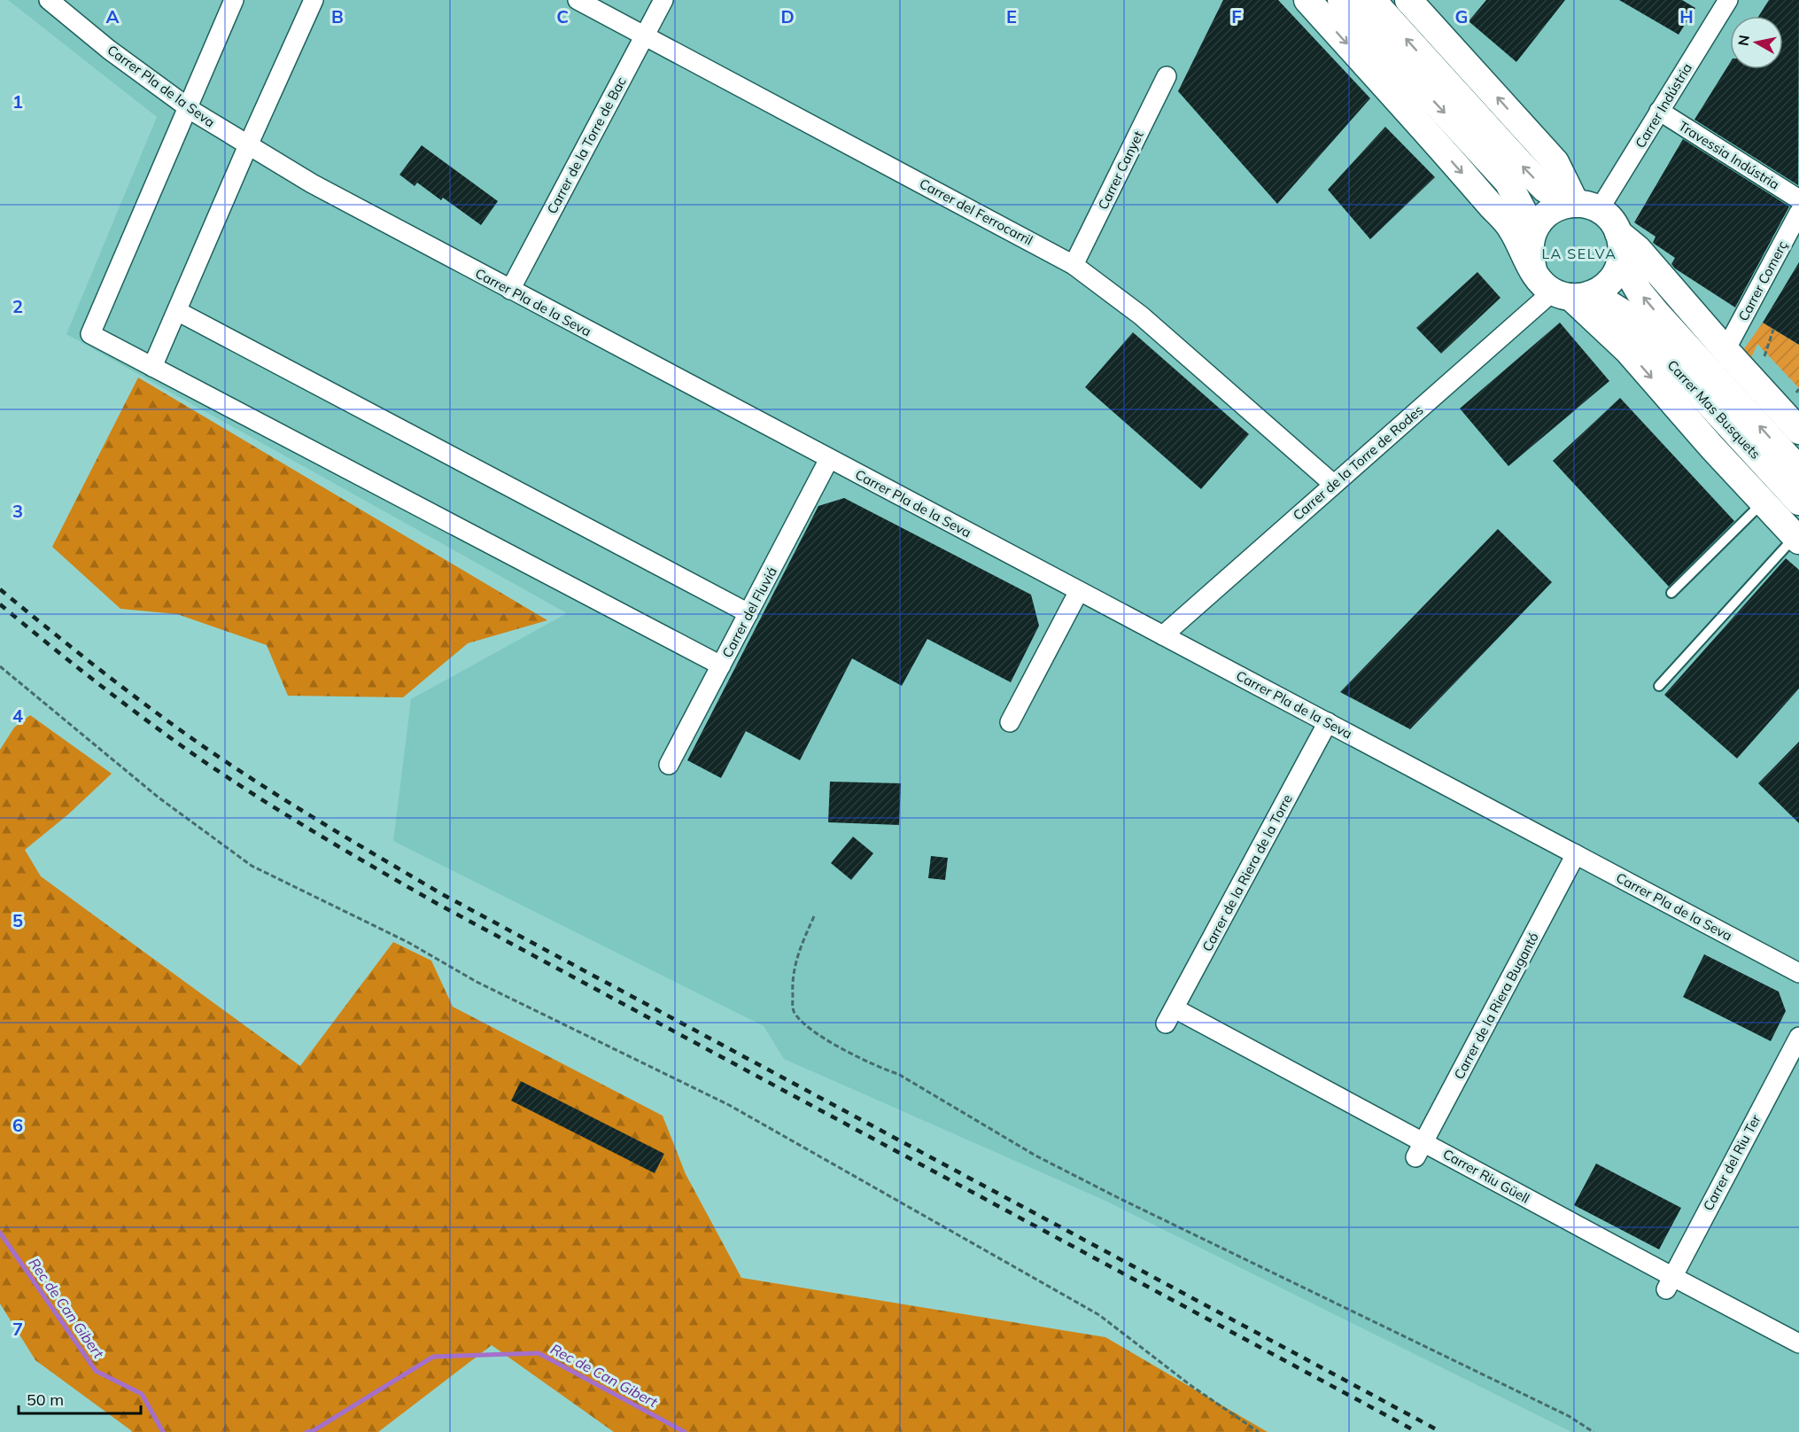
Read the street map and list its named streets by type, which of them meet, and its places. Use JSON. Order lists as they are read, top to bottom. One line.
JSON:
{"streets":{"main road":["Carrer Mas Busquets"],"street":["Carrer Pla de la Seva","Carrer Indústria","Carrer de la Torre de Bac","Travessia Indústria","Carrer Canyet","Carrer del Ferrocarril","Carrer Comerç","Carrer de la Torre de Rodes","Carrer del Fluviá","Carrer de la Riera de la Torre","Carrer de la Riera Bugantó","Carrer del Riu Ter","Carrer Riu Güell"]},"crossings":[["Carrer Pla de la Seva","Carrer de la Torre de Bac"],["Carrer Pla de la Seva","Carrer de la Torre de Rodes"],["Carrer Pla de la Seva","Carrer del Fluviá"],["Carrer Pla de la Seva","Carrer de la Riera de la Torre"],["Carrer Pla de la Seva","Carrer de la Riera Bugantó"],["Carrer Indústria","Travessia Indústria"],["Carrer Indústria","Carrer Mas Busquets"],["Carrer Indústria","Carrer de la Torre de Rodes"],["Carrer de la Torre de Bac","Carrer del Ferrocarril"],["Carrer Canyet","Carrer del Ferrocarril"],["Carrer del Ferrocarril","Carrer de la Torre de Rodes"],["Carrer Mas Busquets","Carrer de la Torre de Rodes"],["Carrer de la Riera de la Torre","Carrer Riu Güell"],["Carrer de la Riera Bugantó","Carrer Riu Güell"],["Carrer del Riu Ter","Carrer Riu Güell"]],"districts":["LA SELVA"],"water":["Rec de Can Gibert"],"scale_bar":"50 m","north":"left","grid":{"columns":["A","B","C","D","E","F","G","H"],"rows":["1","2","3","4","5","6","7"]}}
